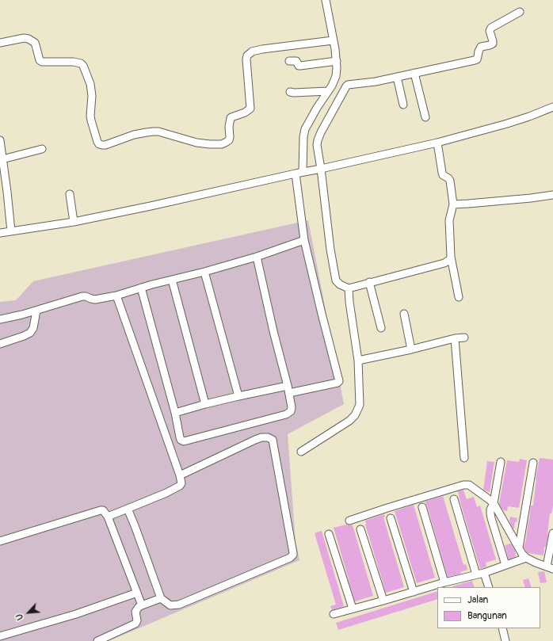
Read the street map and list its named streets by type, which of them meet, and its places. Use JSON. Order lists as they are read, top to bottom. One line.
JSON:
{"legend":["Jalan","Bangunan"],"north":"bottom left"}
